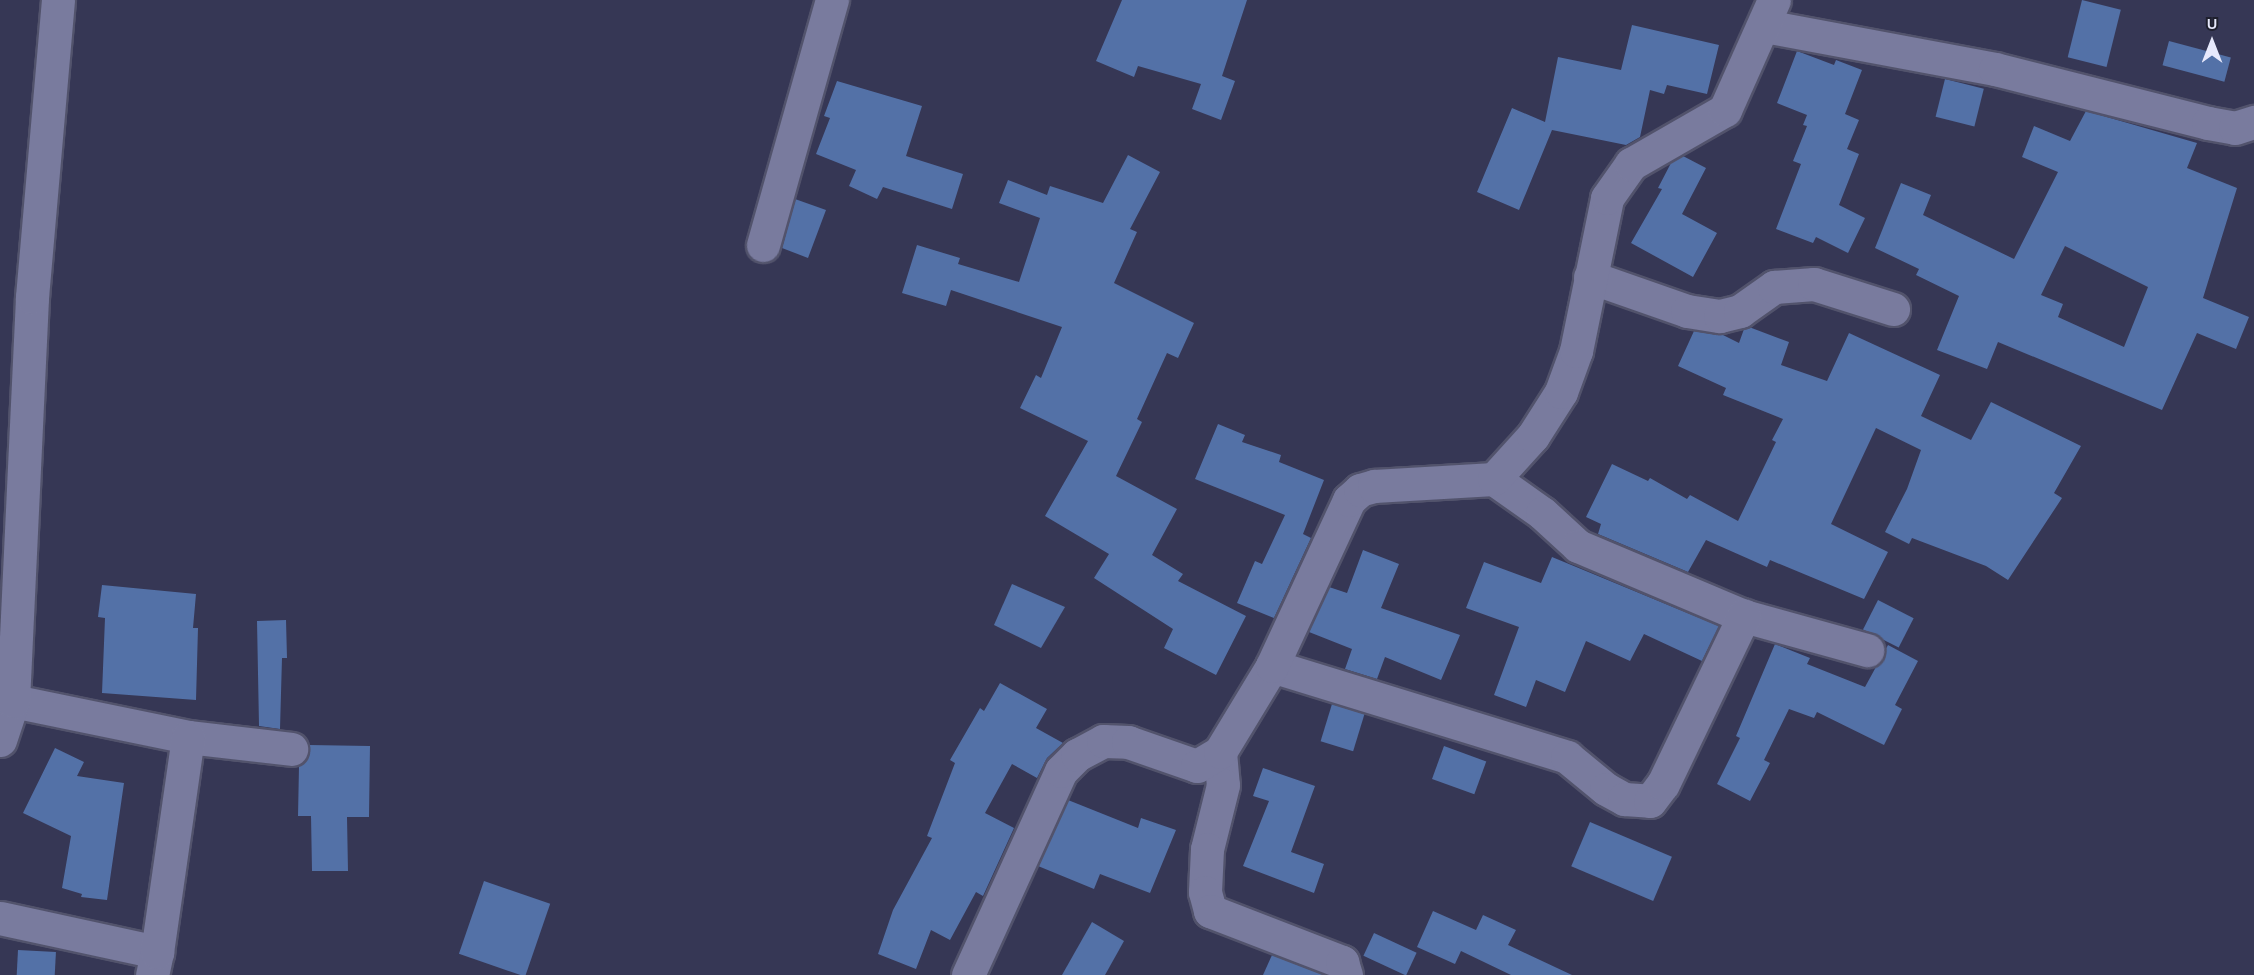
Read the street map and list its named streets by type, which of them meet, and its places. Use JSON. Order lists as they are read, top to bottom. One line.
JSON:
{"north":"top"}
